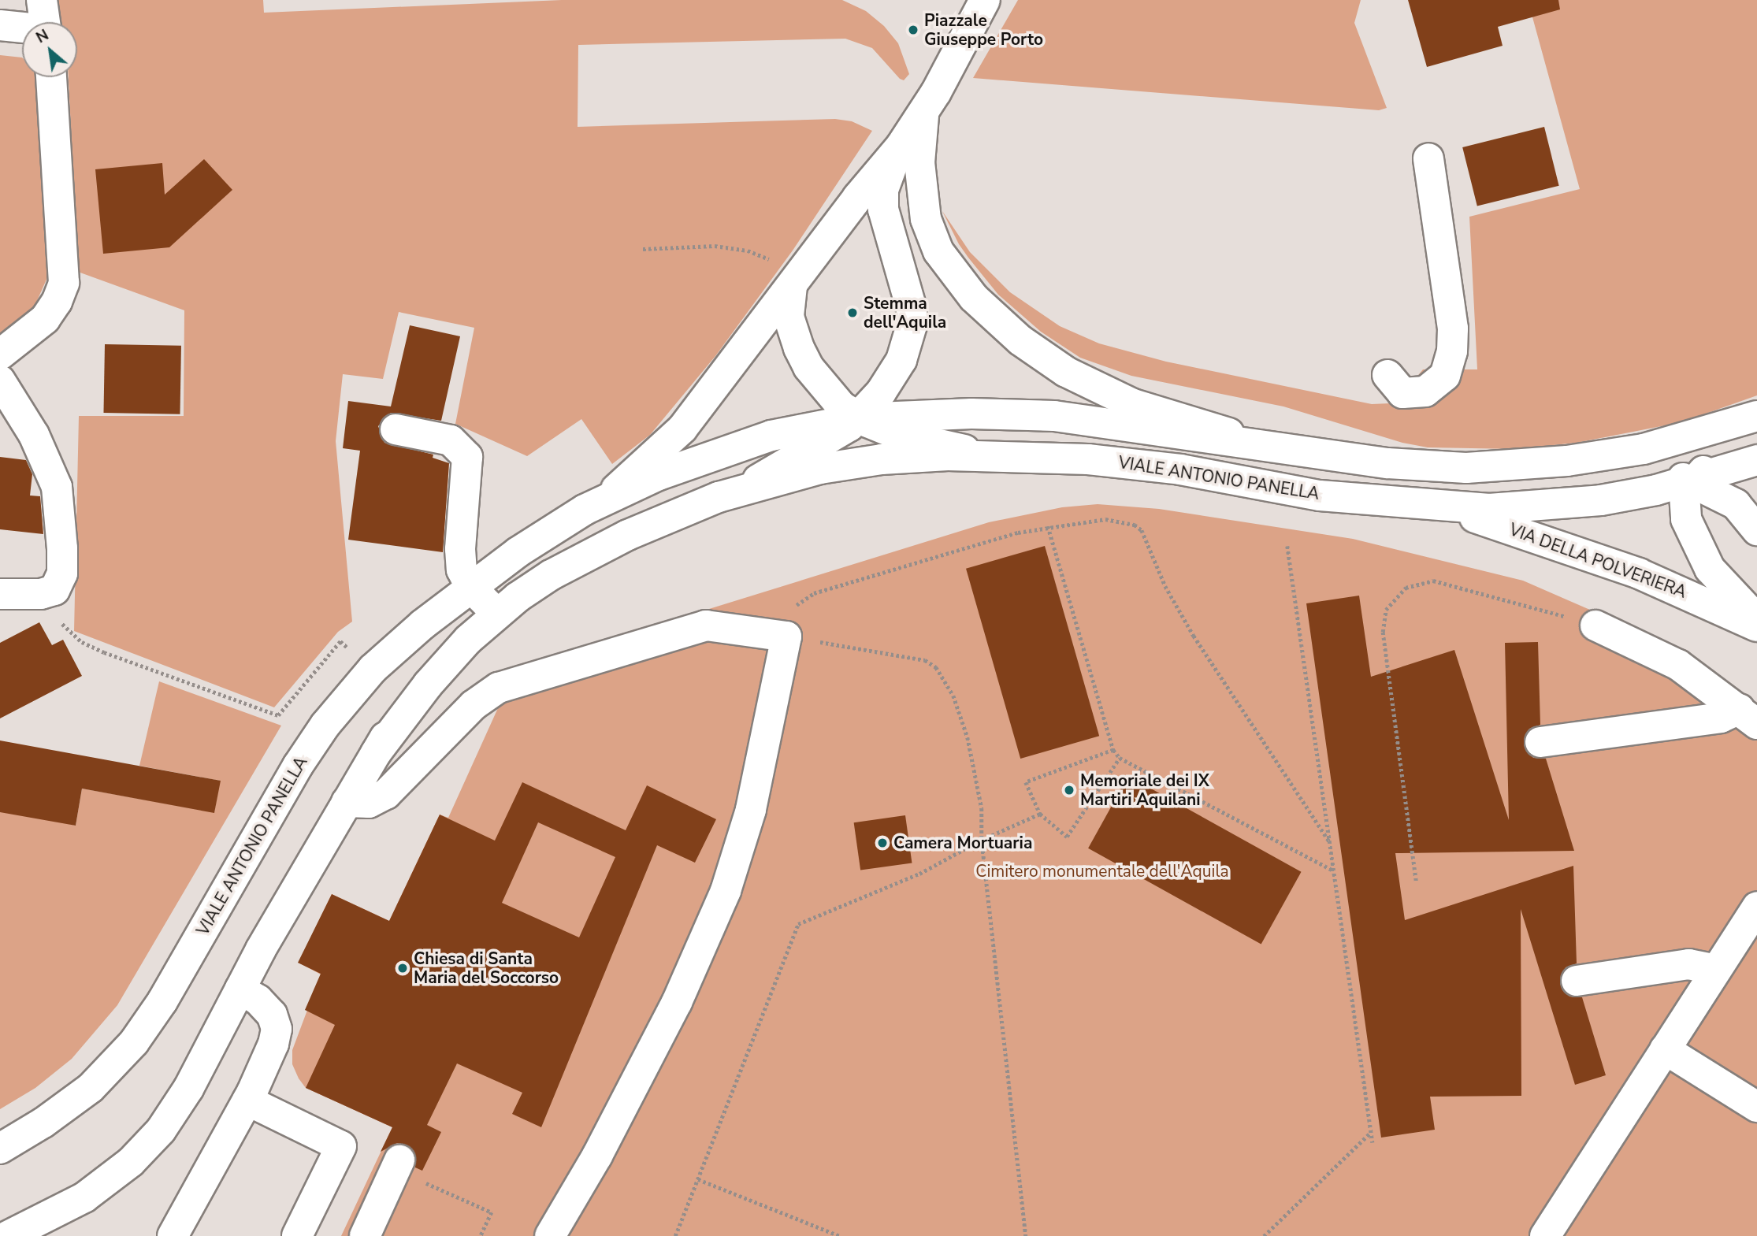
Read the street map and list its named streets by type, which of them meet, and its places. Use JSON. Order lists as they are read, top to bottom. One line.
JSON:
{"streets":{"main road":["VIALE ANTONIO PANELLA","VIA DELLA POLVERIERA"]},"crossings":[["VIALE ANTONIO PANELLA","VIA DELLA POLVERIERA"]],"parks":["Cimitero monumentale dell'Aquila"],"places":["Piazzale Giuseppe Porto","Stemma dell'Aquila","Memoriale dei IX Martiri Aquilani","Camera Mortuaria","Chiesa di Santa Maria del Soccorso"],"north":"top left"}
